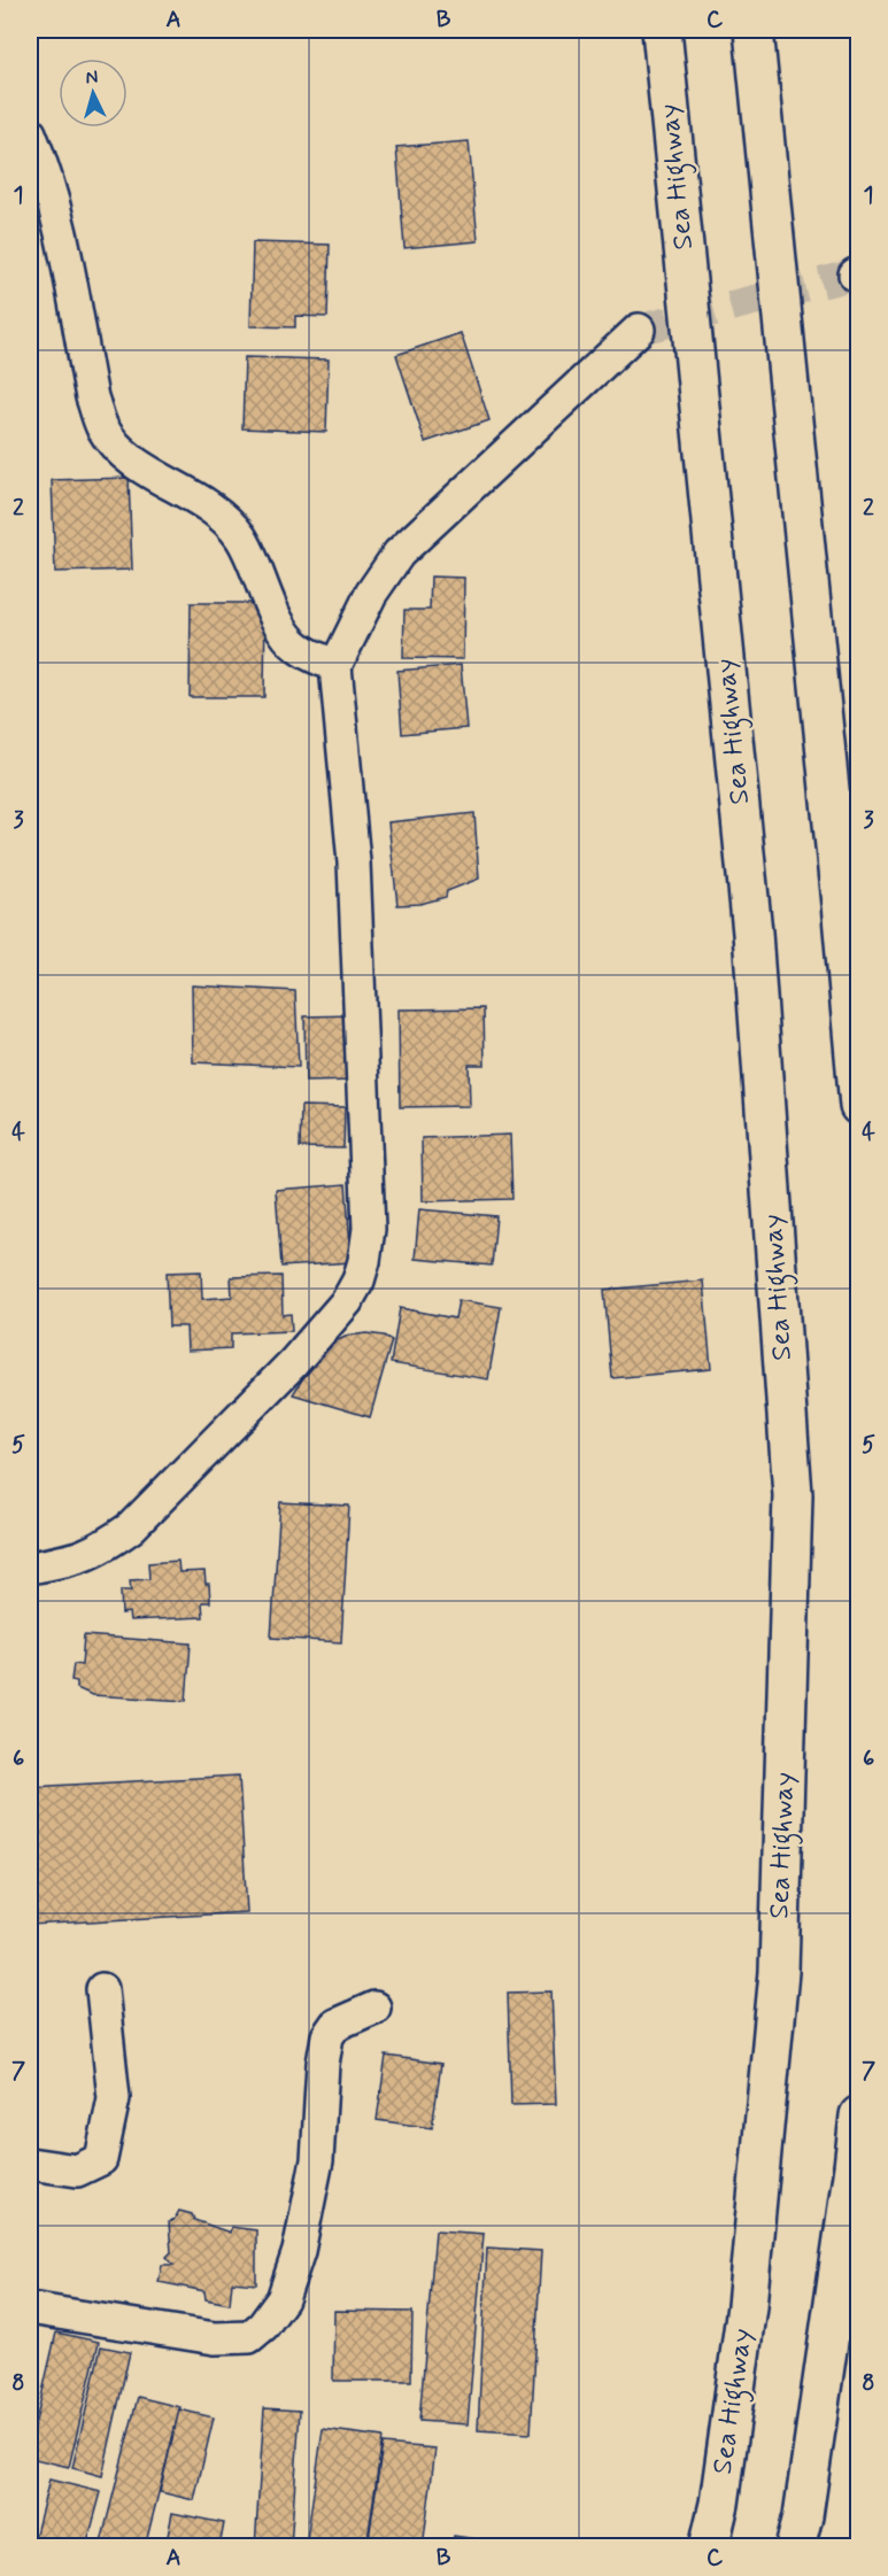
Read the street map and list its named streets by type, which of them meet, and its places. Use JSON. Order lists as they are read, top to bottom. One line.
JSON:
{"streets":{"highway":["Sea Highway"]},"north":"top","grid":{"columns":["A","B","C"],"rows":["1","2","3","4","5","6","7","8"]}}
